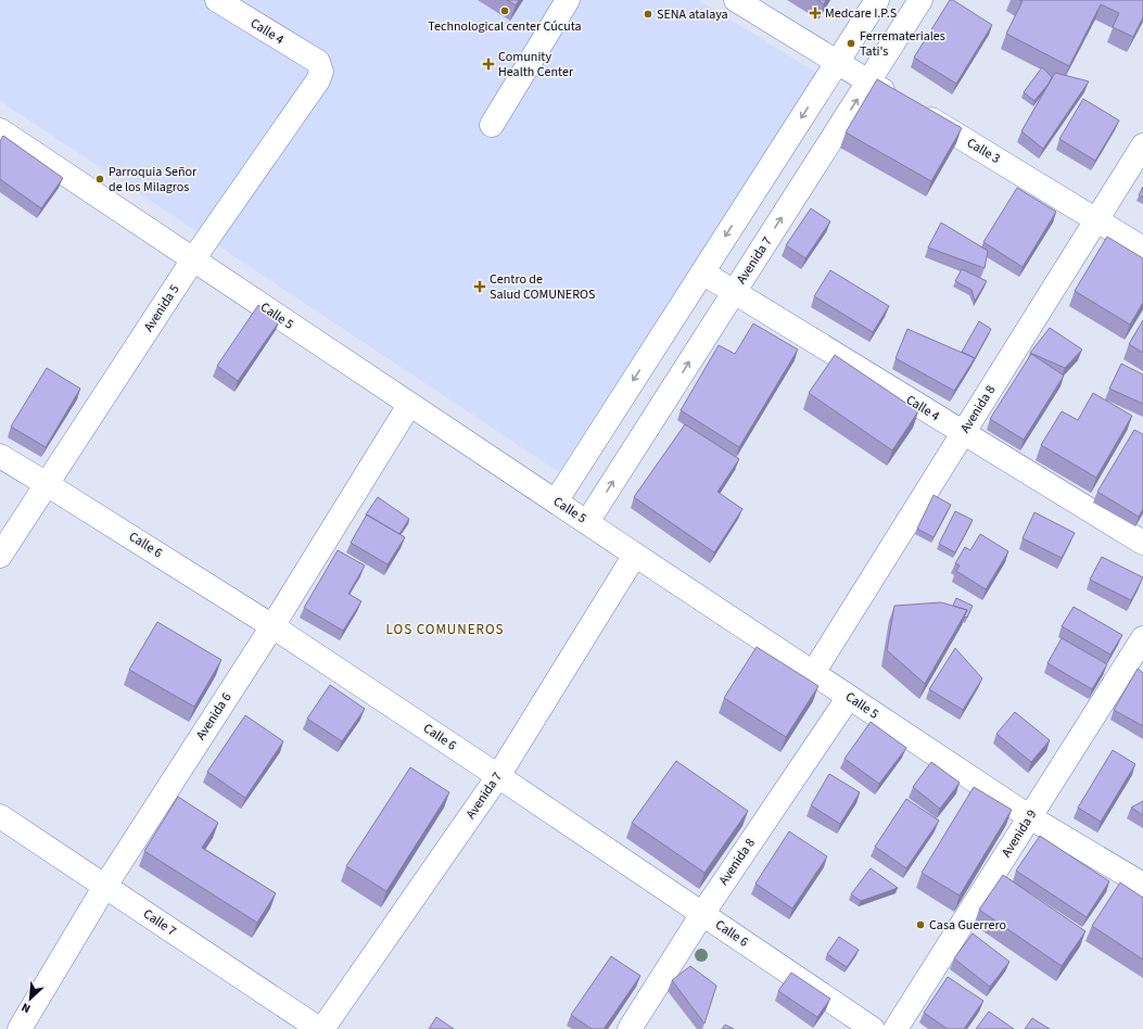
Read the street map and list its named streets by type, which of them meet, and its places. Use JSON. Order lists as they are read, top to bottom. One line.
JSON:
{"streets":{"street":["Calle 4","Calle 3","Avenida 7","Avenida 5","Calle 5","Avenida 8","Calle 6","Avenida 6","Avenida 9","Calle 7"]},"crossings":[["Calle 4","Avenida 7"],["Calle 4","Avenida 5"],["Calle 4","Avenida 8"],["Calle 3","Avenida 7"],["Calle 3","Avenida 8"],["Avenida 7","Calle 5"],["Avenida 7","Calle 6"],["Avenida 7","Calle 7"],["Avenida 5","Calle 5"],["Avenida 5","Calle 6"],["Calle 5","Avenida 8"],["Calle 5","Avenida 6"],["Calle 5","Avenida 9"],["Avenida 8","Calle 6"],["Calle 6","Avenida 6"],["Avenida 6","Calle 7"]],"districts":["LOS COMUNEROS"],"places":{"other":["Technological center Cúcuta","SENA atalaya","Ferremateriales Tati's","Parroquia Señor de los Milagros","Casa Guerrero"],"health":["Medcare I.P.S","Comunity Health Center","Centro de Salud COMUNEROS"]},"north":"bottom left"}
